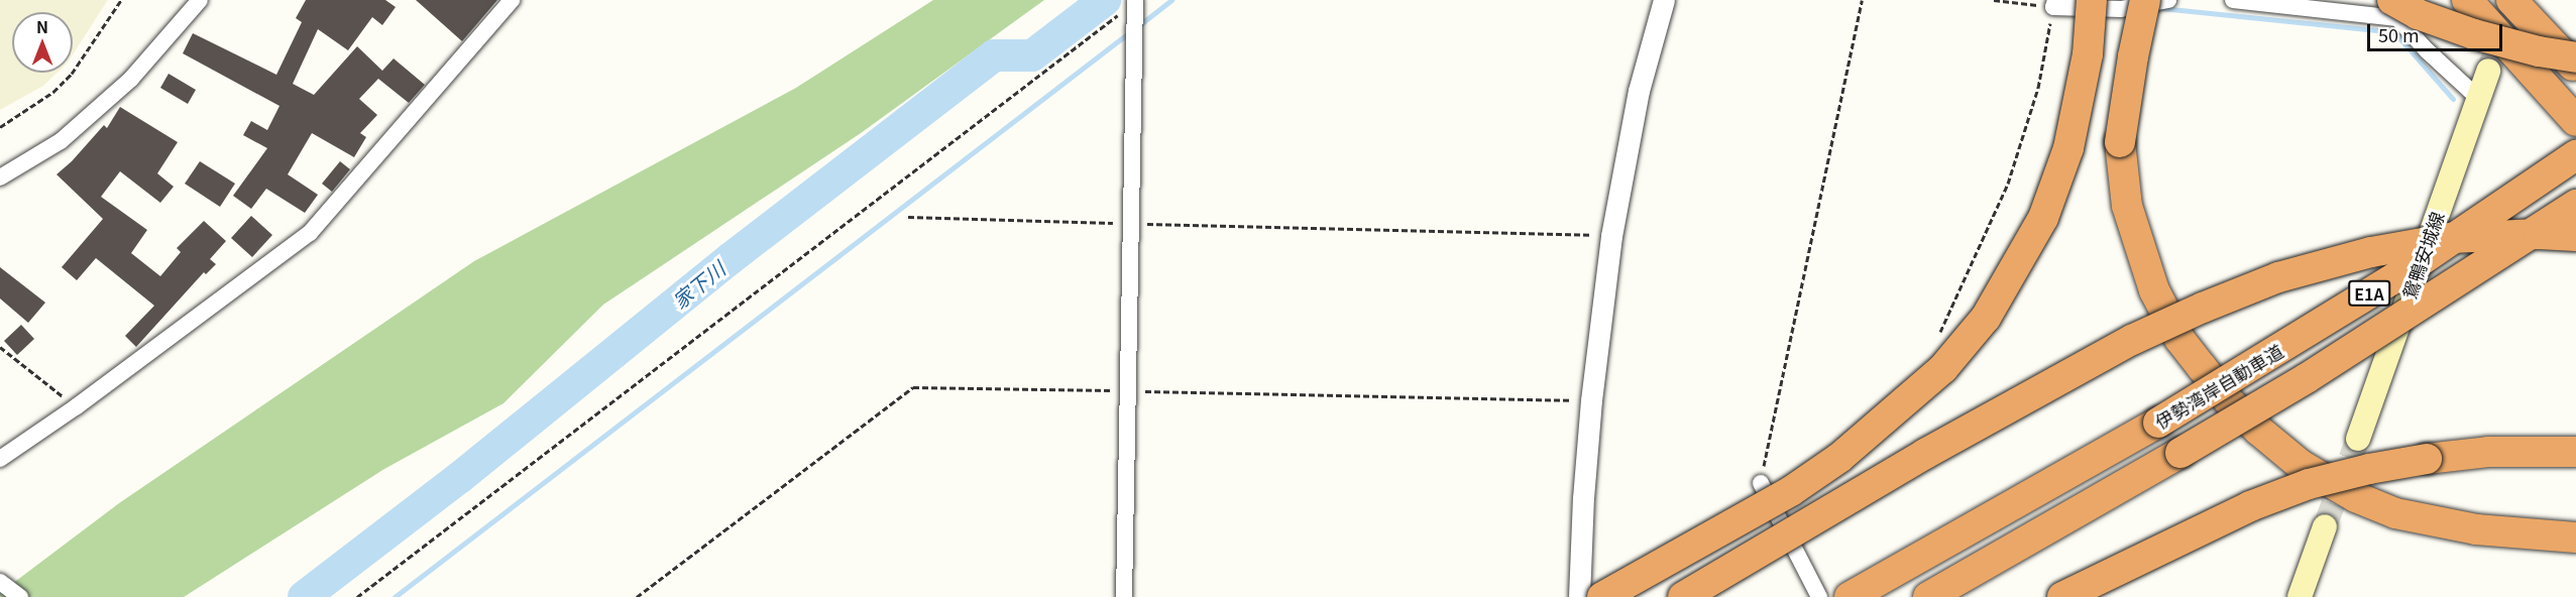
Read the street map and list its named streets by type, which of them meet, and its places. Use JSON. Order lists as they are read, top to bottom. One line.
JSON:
{"streets":{"highway":["E1A","伊勢湾岸自動車道"],"main road":["鴛鴨安城線"]},"water":["家下川"],"scale_bar":"50 m","north":"top"}
